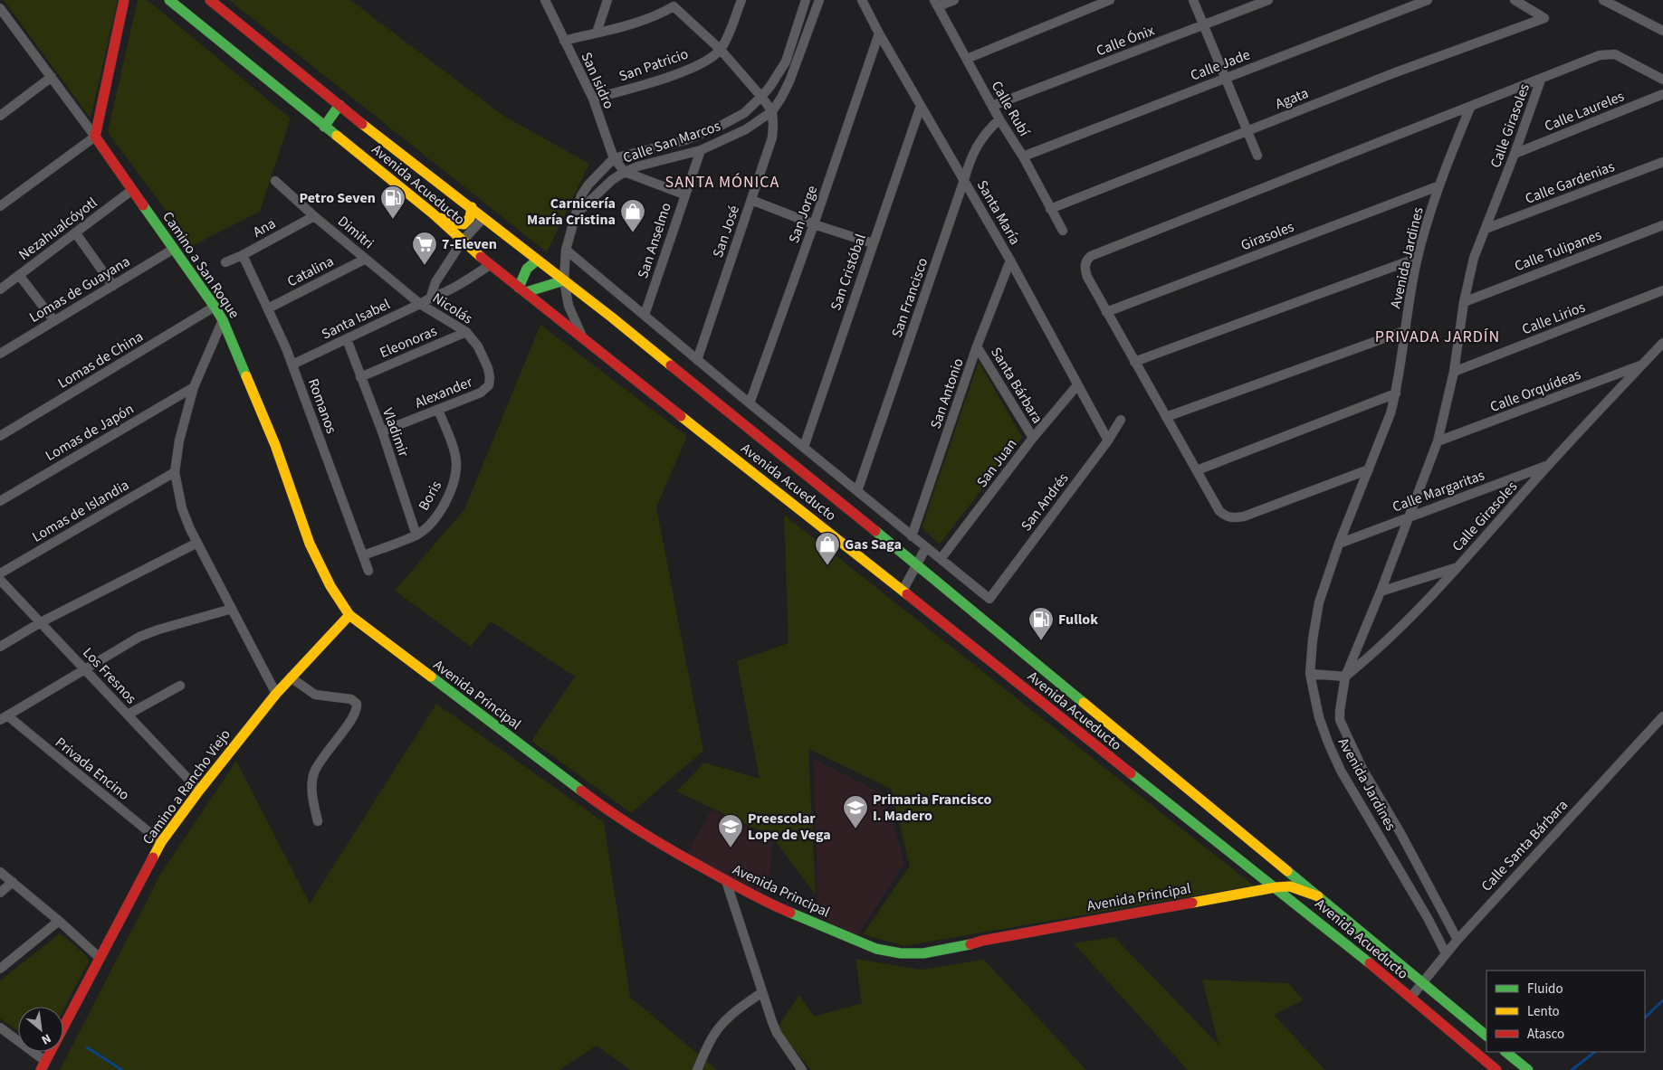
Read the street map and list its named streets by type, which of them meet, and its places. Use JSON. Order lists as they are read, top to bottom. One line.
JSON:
{"streets":{"street":["Calle Ónix","San Patricio","Calle Jade","San Isidro","Agata","Calle Rubí","Calle Laureles","Calle Girasoles","Calle San Marcos","Calle Gardenias","Avenida Acueducto","Santa María","San Jorge","Ana","Nezahualcóyotl","San José","Dimitri","Girasoles","San Anselmo","Calle Tulipanes","Avenida Jardines","Camino a San Roque","Catalina","San Cristóbal","Lomas de Guayana","San Francisco","Nicolás","Calle Lirios","Santa Isabel","Eleonoras","Lomas de China","Santa Bárbara","Calle Orquídeas","Alexander","San Antonio","Romanos","Lomas de Japón","Vladimir","San Juan","Calle Margaritas","Boris","San Andrés","Lomas de Islandia","Los Fresnos","Avenida Principal","Privada Encino","Camino a Rancho Viejo","Calle Santa Bárbara"]},"crossings":[["Calle Ónix","Calle Rubí"],["San Patricio","San Isidro"],["Calle Jade","Calle Rubí"],["San Isidro","Calle San Marcos"],["Agata","Calle Rubí"],["Calle Rubí","San Francisco"],["Calle Laureles","Calle Girasoles"],["Calle Girasoles","Calle Gardenias"],["Calle Girasoles","Avenida Jardines"],["Calle Girasoles","Calle Orquídeas"],["Calle Girasoles","Calle Margaritas"],["Calle San Marcos","Avenida Acueducto"],["Calle San Marcos","San José"],["Calle San Marcos","San Anselmo"],["Calle Gardenias","Avenida Jardines"],["Avenida Acueducto","Santa Isabel"],["Avenida Acueducto","Avenida Principal"],["Avenida Acueducto","Calle Santa Bárbara"],["Santa María","San Jorge"],["Santa María","San Cristóbal"],["Santa María","San Francisco"],["Santa María","San Antonio"],["Santa María","San Juan"],["Santa María","San Andrés"],["Ana","Dimitri"],["Ana","Romanos"],["Nezahualcóyotl","Camino a San Roque"],["Dimitri","Catalina"],["Dimitri","Nicolás"],["Dimitri","Santa Isabel"],["Girasoles","Avenida Jardines"],["Calle Tulipanes","Avenida Jardines"],["Avenida Jardines","Calle Lirios"],["Avenida Jardines","Calle Orquídeas"],["Avenida Jardines","Calle Margaritas"],["Avenida Jardines","Calle Santa Bárbara"],["Camino a San Roque","Lomas de Guayana"],["Camino a San Roque","Lomas de China"],["Camino a San Roque","Avenida Principal"],["Camino a San Roque","Camino a Rancho Viejo"],["Catalina","Romanos"],["Nicolás","Santa Isabel"],["Nicolás","Eleonoras"],["Nicolás","Alexander"],["Santa Isabel","Romanos"],["Santa Isabel","Vladimir"],["Eleonoras","Vladimir"],["Santa Bárbara","San Antonio"],["Santa Bárbara","San Juan"],["Alexander","Vladimir"],["Alexander","Boris"],["Romanos","Boris"],["Vladimir","Boris"],["San Juan","San Andrés"],["Los Fresnos","Camino a Rancho Viejo"],["Avenida Principal","Camino a Rancho Viejo"],["Privada Encino","Camino a Rancho Viejo"]],"districts":["SANTA MÓNICA","PRIVADA JARDÍN"],"places":{"fuel station":["Petro Seven","Fullok"],"shop":["Carnicería María Cristina","Gas Saga"],"supermarket":["7-Eleven"],"school or university":["Primaria Francisco I. Madero","Preescolar Lope de Vega"]},"legend":["Fluido","Lento","Atasco"],"north":"bottom right"}
